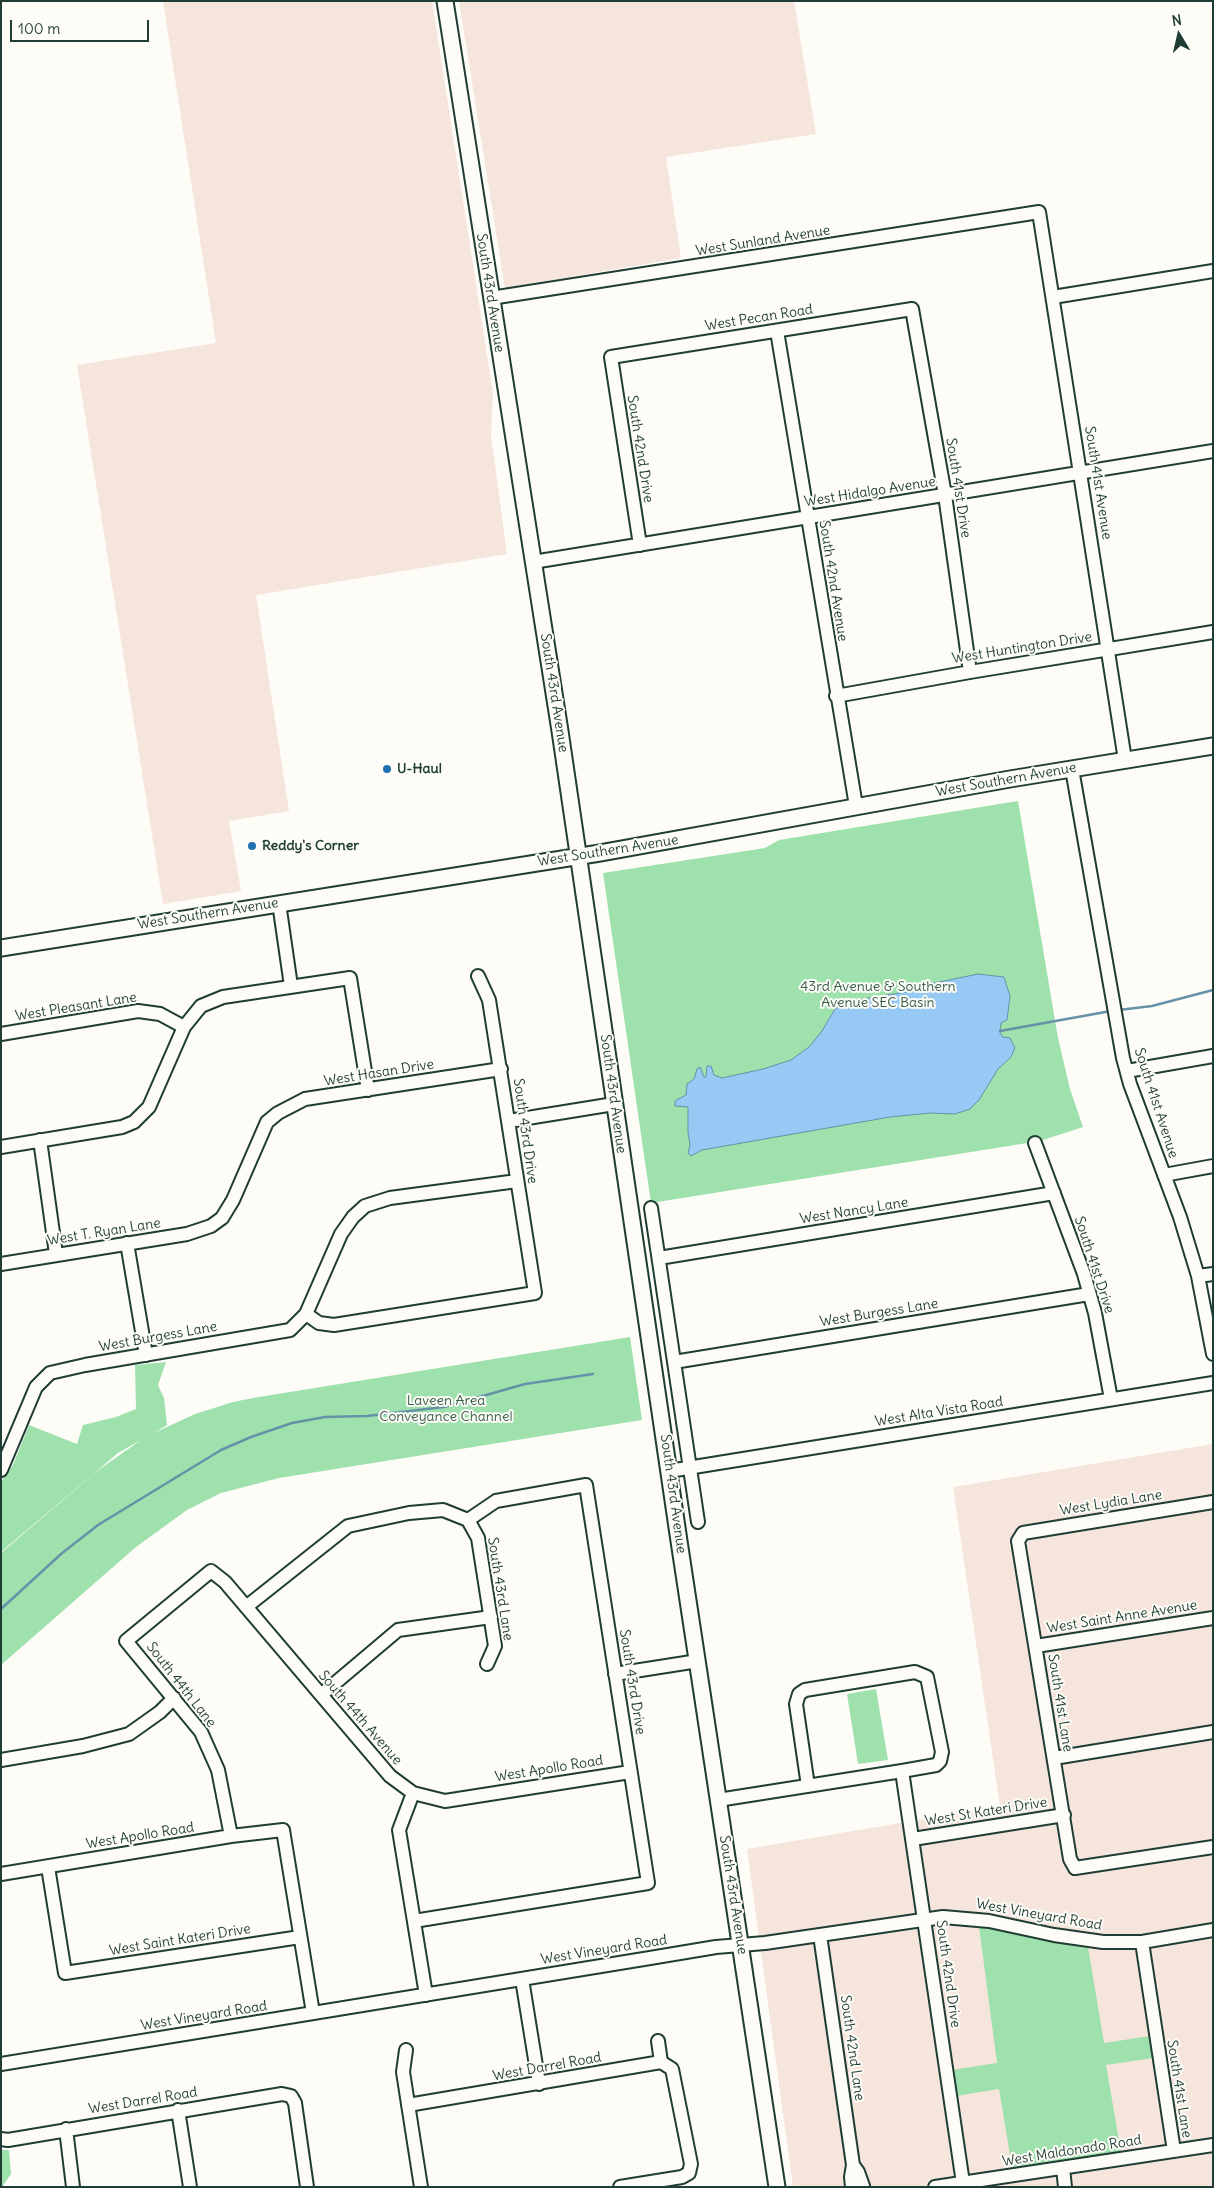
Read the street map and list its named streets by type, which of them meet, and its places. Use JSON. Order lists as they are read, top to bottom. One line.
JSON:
{"streets":{"main road":["South 43rd Avenue","West Southern Avenue"],"street":["West Sunland Avenue","West Pecan Road","South 42nd Drive","South 41st Avenue","South 41st Drive","West Hidalgo Avenue","South 42nd Avenue","West Huntington Drive","West Pleasant Lane","West Hasan Drive","South 43rd Drive","West Nancy Lane","West T. Ryan Lane","West Burgess Lane","West Alta Vista Road","West Lydia Lane","South 43rd Lane","West Saint Anne Avenue","South 44th Lane","South 41st Lane","South 44th Avenue","West Apollo Road","West St Kateri Drive","West Vineyard Road","West Saint Kateri Drive","South 42nd Lane","West Darrel Road","West Maldonado Road"]},"crossings":[["West Sunland Avenue","South 43rd Avenue"],["West Sunland Avenue","South 41st Avenue"],["South 43rd Avenue","West Hidalgo Avenue"],["South 43rd Avenue","West Southern Avenue"],["South 43rd Avenue","West Nancy Lane"],["South 43rd Avenue","West Burgess Lane"],["South 43rd Avenue","West Alta Vista Road"],["South 43rd Avenue","West Vineyard Road"],["West Pecan Road","South 42nd Drive"],["West Pecan Road","South 41st Drive"],["West Pecan Road","South 42nd Avenue"],["South 42nd Drive","West Hidalgo Avenue"],["South 42nd Drive","West St Kateri Drive"],["South 42nd Drive","West Vineyard Road"],["South 42nd Drive","West Maldonado Road"],["South 41st Avenue","West Hidalgo Avenue"],["South 41st Avenue","West Huntington Drive"],["South 41st Avenue","West Southern Avenue"],["South 41st Drive","West Hidalgo Avenue"],["South 41st Drive","West Huntington Drive"],["South 41st Drive","West Nancy Lane"],["South 41st Drive","West Burgess Lane"],["South 41st Drive","West Alta Vista Road"],["West Hidalgo Avenue","South 42nd Avenue"],["South 42nd Avenue","West Huntington Drive"],["South 42nd Avenue","West Southern Avenue"],["West Hasan Drive","South 43rd Drive"],["West Hasan Drive","West T. Ryan Lane"],["South 43rd Drive","West Burgess Lane"],["South 43rd Drive","South 43rd Lane"],["South 43rd Drive","West Apollo Road"],["West Lydia Lane","South 41st Lane"],["West Saint Anne Avenue","South 41st Lane"],["South 44th Lane","South 44th Avenue"],["South 44th Lane","West Apollo Road"],["South 41st Lane","West St Kateri Drive"],["South 41st Lane","West Vineyard Road"],["South 41st Lane","West Maldonado Road"],["South 44th Avenue","West Apollo Road"],["West Apollo Road","West Saint Kateri Drive"],["West Vineyard Road","South 42nd Lane"]],"parks":["43rd Avenue & Southern Avenue SEC Basin","Laveen Area Conveyance Channel"],"places":["U-Haul","Reddy's Corner"],"scale_bar":"100 m","north":"top"}
